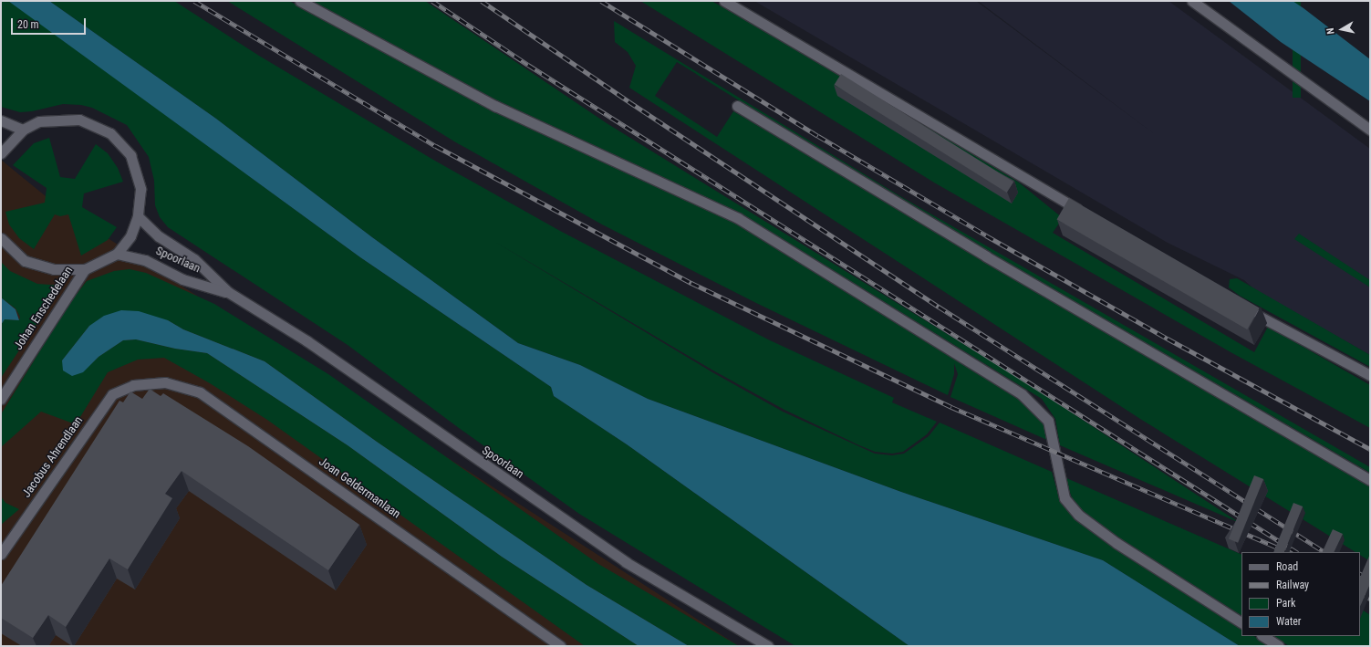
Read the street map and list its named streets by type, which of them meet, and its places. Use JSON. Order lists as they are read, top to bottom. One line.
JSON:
{"streets":{"main road":["Spoorlaan","Johan Enschedelaan","Jacobus Ahrendlaan","Joan Geldermanlaan"]},"crossings":[["Jacobus Ahrendlaan","Joan Geldermanlaan"]],"legend":["Road","Railway","Park","Water"],"scale_bar":"20 m","north":"left"}
